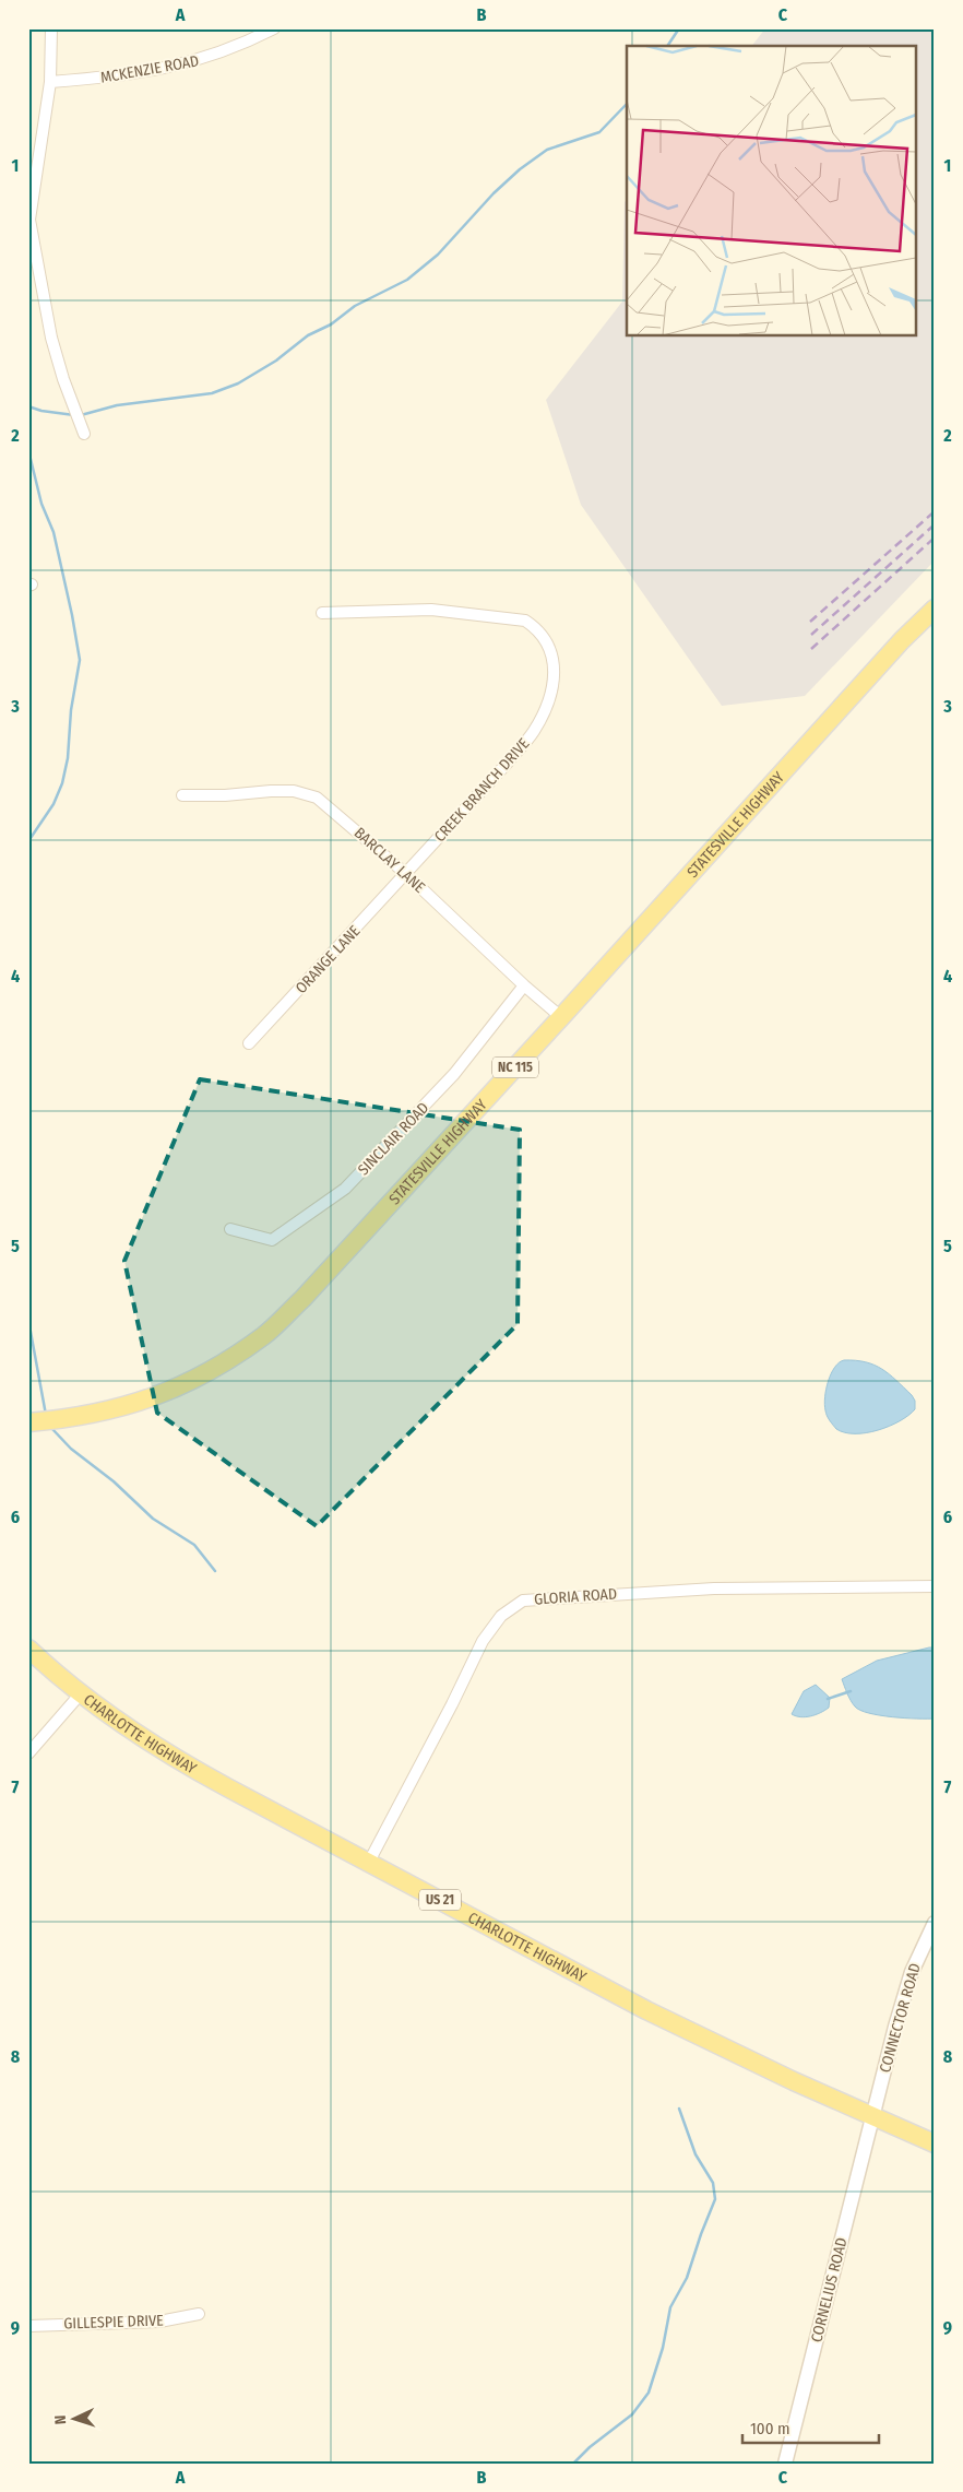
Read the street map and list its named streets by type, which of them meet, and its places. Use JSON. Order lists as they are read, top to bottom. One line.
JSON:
{"streets":{"main road":["STATESVILLE HIGHWAY","NC 115","CHARLOTTE HIGHWAY","US 21"],"street":["MCKENZIE ROAD","CREEK BRANCH DRIVE","BARCLAY LANE","ORANGE LANE","SINCLAIR ROAD","GLORIA ROAD","CONNECTOR ROAD","CORNELIUS ROAD","GILLESPIE DRIVE"]},"crossings":[["CREEK BRANCH DRIVE","BARCLAY LANE"],["CREEK BRANCH DRIVE","ORANGE LANE"],["STATESVILLE HIGHWAY","BARCLAY LANE"],["BARCLAY LANE","ORANGE LANE"],["BARCLAY LANE","SINCLAIR ROAD"],["GLORIA ROAD","CHARLOTTE HIGHWAY"],["CHARLOTTE HIGHWAY","CONNECTOR ROAD"],["CHARLOTTE HIGHWAY","CORNELIUS ROAD"],["CONNECTOR ROAD","CORNELIUS ROAD"]],"scale_bar":"100 m","north":"left","grid":{"columns":["A","B","C"],"rows":["1","2","3","4","5","6","7","8","9"]}}
